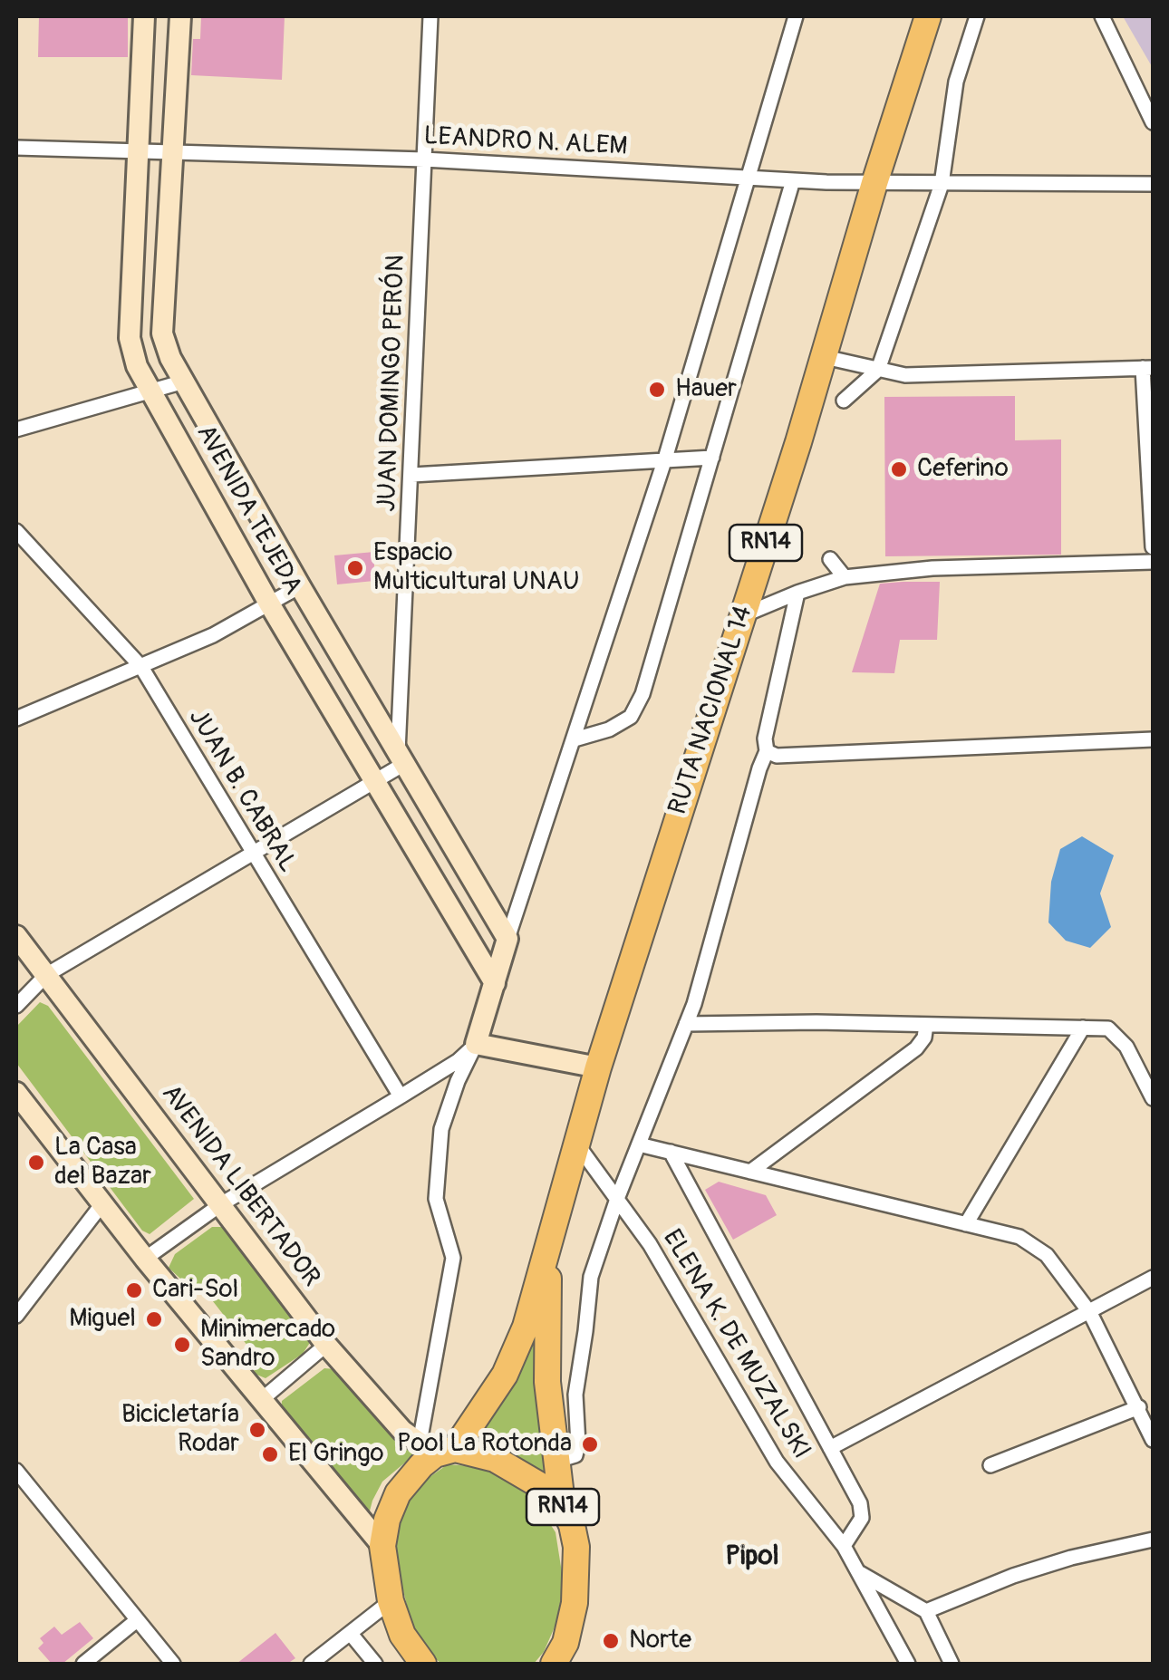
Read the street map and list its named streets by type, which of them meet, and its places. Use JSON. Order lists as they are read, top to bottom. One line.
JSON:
{"streets":{"highway":["RN14","RUTA NACIONAL 14"],"main road":["AVENIDA TEJEDA","AVENIDA LIBERTADOR"],"street":["LEANDRO N. ALEM","JUAN DOMINGO PERÓN","JUAN B. CABRAL","ELENA K. DE MUZALSKI"]},"crossings":[["LEANDRO N. ALEM","JUAN DOMINGO PERÓN"],["LEANDRO N. ALEM","AVENIDA TEJEDA"],["LEANDRO N. ALEM","RUTA NACIONAL 14"],["JUAN DOMINGO PERÓN","AVENIDA TEJEDA"],["RN14","RUTA NACIONAL 14"],["RN14","AVENIDA LIBERTADOR"],["RUTA NACIONAL 14","AVENIDA LIBERTADOR"],["RUTA NACIONAL 14","ELENA K. DE MUZALSKI"]],"districts":["Pipol"],"places":["Hauer","Ceferino","Espacio Multicultural UNAU","La Casa del Bazar","Cari-Sol","Miguel","Minimercado Sandro","Bicicletaría Rodar","Pool La Rotonda","El Gringo","Norte"]}
